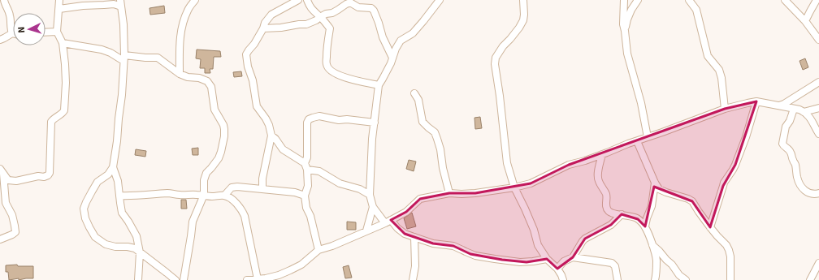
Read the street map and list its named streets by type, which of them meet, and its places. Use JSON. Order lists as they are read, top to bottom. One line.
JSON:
{"north":"left"}
